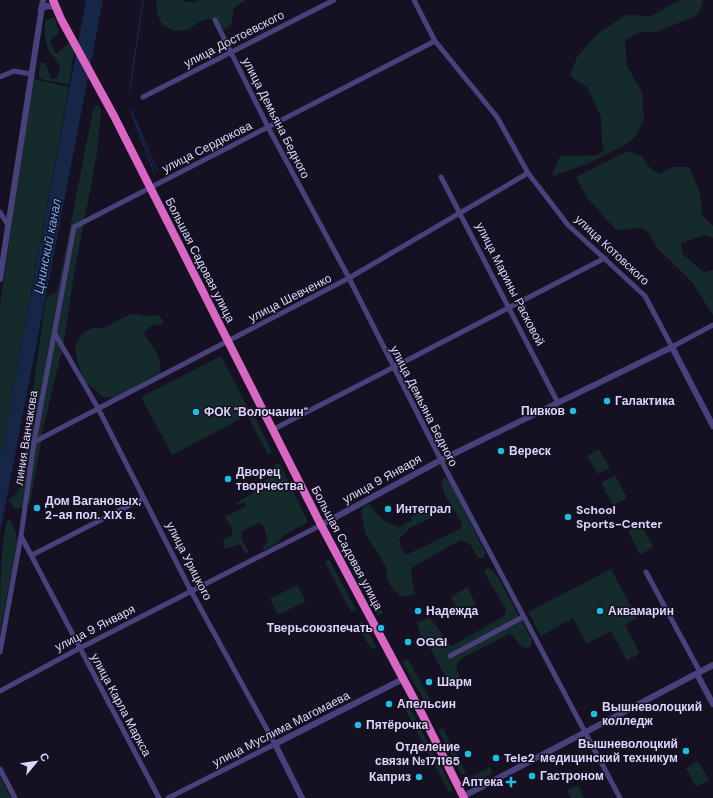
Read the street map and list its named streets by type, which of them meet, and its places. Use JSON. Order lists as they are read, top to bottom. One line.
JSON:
{"streets":{"highway":["Большая Садовая улица"],"street":["улица Достоевского","улица Демьяна Бедного","улица Сердюкова","улица Котовского","улица Марины Расковой","улица Шевченко","линия Ванчакова","улица 9 Января","улица Урицкого","улица Карла Маркса","улица Муслима Магомаева"]},"crossings":[["улица Достоевского","улица Демьяна Бедного"],["улица Демьяна Бедного","улица Сердюкова"],["улица Демьяна Бедного","улица Шевченко"],["улица Демьяна Бедного","улица 9 Января"],["улица Сердюкова","улица Котовского"],["улица Сердюкова","Большая Садовая улица"],["улица Сердюкова","линия Ванчакова"],["улица Котовского","улица Шевченко"],["улица Котовского","улица 9 Января"],["Большая Садовая улица","улица Шевченко"],["Большая Садовая улица","улица 9 Января"],["Большая Садовая улица","улица Муслима Магомаева"],["улица Марины Расковой","улица Шевченко"],["улица Марины Расковой","улица 9 Января"],["улица Шевченко","линия Ванчакова"],["улица Шевченко","улица Урицкого"],["линия Ванчакова","улица Урицкого"],["линия Ванчакова","улица Карла Маркса"],["улица 9 Января","улица Урицкого"],["улица 9 Января","улица Карла Маркса"],["улица Урицкого","улица Муслима Магомаева"]],"water":["Цнинский канал"],"places":{"other":["Галактика","Пивков","ФОК \"Волочанин\"","Вереск","Дворец творчества","Дом Вагановых, 2-ая пол. XIX в.","Интеграл","School Sports-Center","Надежда","Аквамарин","Тверьсоюзпечать","OGGI","Шарм","Апельсин","Вышневолоцкий колледж","Пятёрочка","Вышневолоцкий медицинский техникум","Отделение связи №171165","Tele2","Гастроном","Каприз"],"health":["Аптека"]},"north":"top right"}
